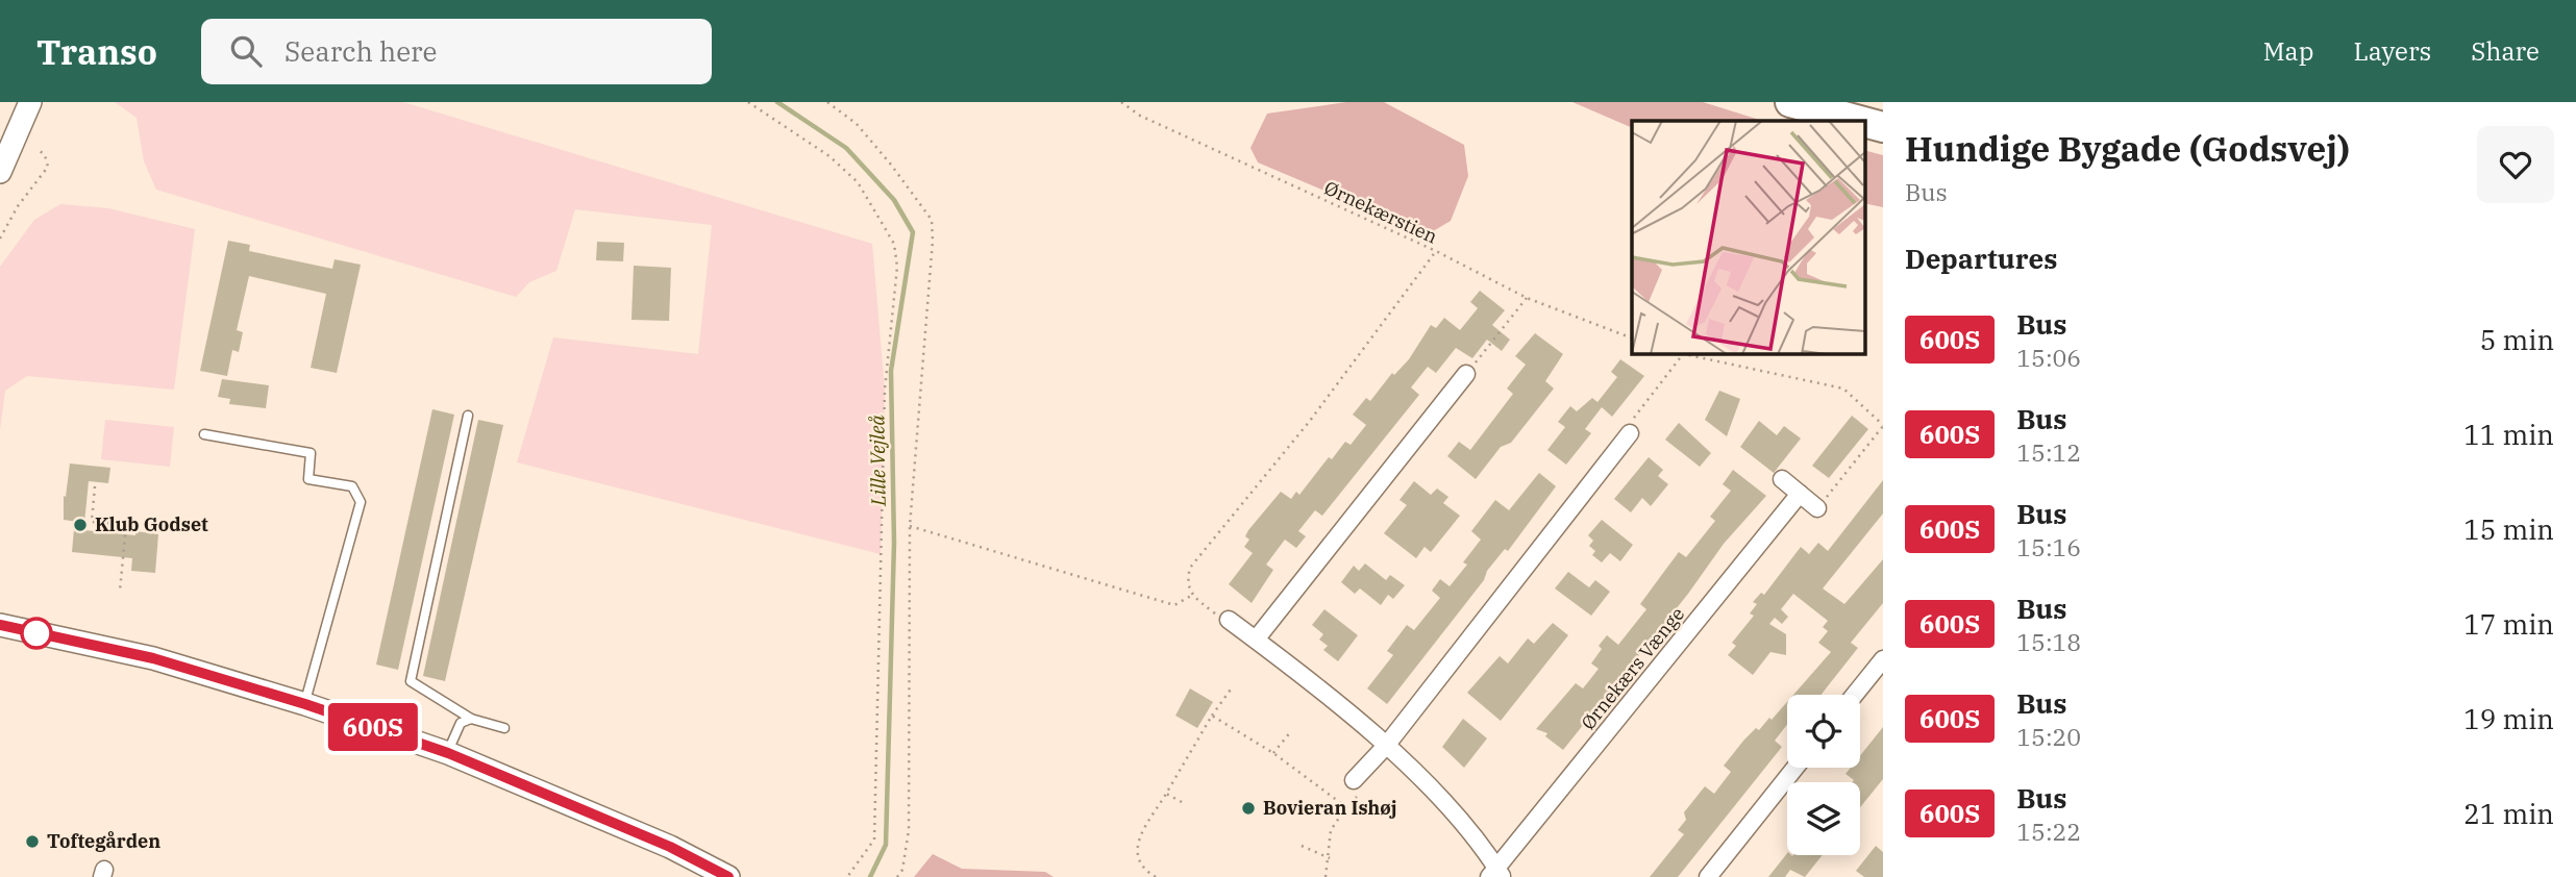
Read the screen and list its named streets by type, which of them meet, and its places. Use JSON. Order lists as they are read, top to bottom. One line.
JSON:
{"streets":{"street":["Ørnekærs Vænge"],"path":["Ørnekærstien"]},"water":["Lille Vejleå"],"places":["Klub Godset","Bovieran Ishøj","Toftegården"],"lines":["bus line 600S"],"page":{"header":"Transo","search":"Search here","nav":["Map","Layers","Share"],"on_map":"600S","heading":[["Hundige Bygade (Godsvej)","Bus"],"Departures"],"list":[{"mark":"600S","name":"Bus","note":"15:06","value":"5 min"},{"mark":"600S","name":"Bus","note":"15:12","value":"11 min"},{"mark":"600S","name":"Bus","note":"15:16","value":"15 min"},{"mark":"600S","name":"Bus","note":"15:18","value":"17 min"},{"mark":"600S","name":"Bus","note":"15:20","value":"19 min"},{"mark":"600S","name":"Bus","note":"15:22","value":"21 min"}]}}
